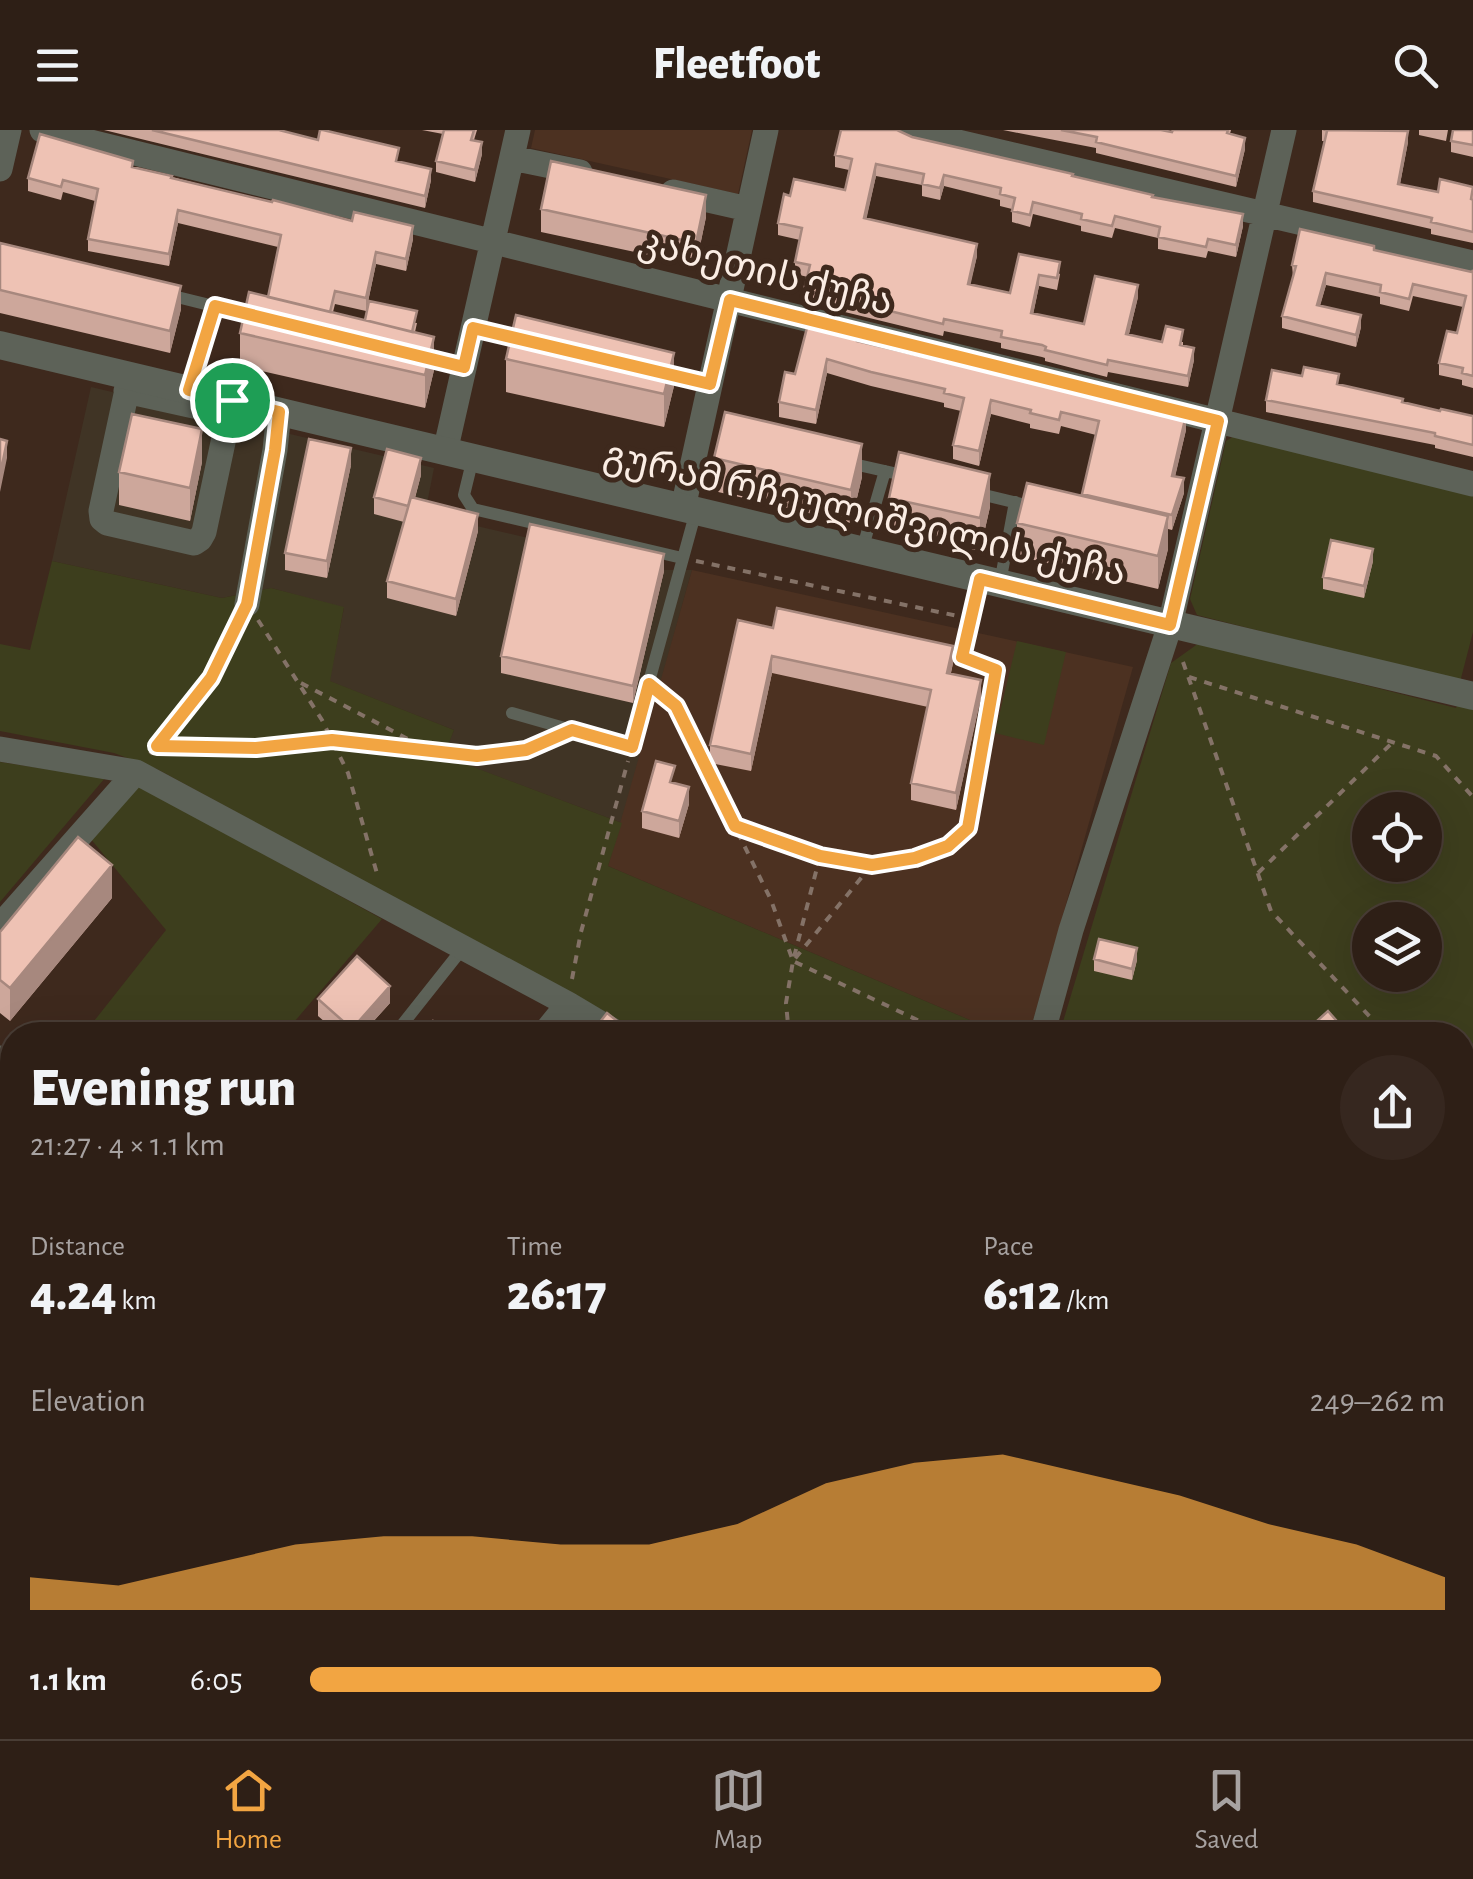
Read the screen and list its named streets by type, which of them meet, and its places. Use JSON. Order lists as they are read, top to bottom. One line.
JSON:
{"streets":{"street":["კახეთის ქუჩა","გურამ რჩეულიშვილის ქუჩა"]},"page":{"header":"Fleetfoot","heading":["Evening run","21:27 · 4 × 1.1 km"],"stats":[["Distance","4.24 km"],["Time","26:17"],["Pace","6:12 /km"]],"chart":["Elevation","249–262 m"],"list":[{"name":"1.1 km","note":"6:05"}],"tabs":["Home","Map","Saved"]}}
